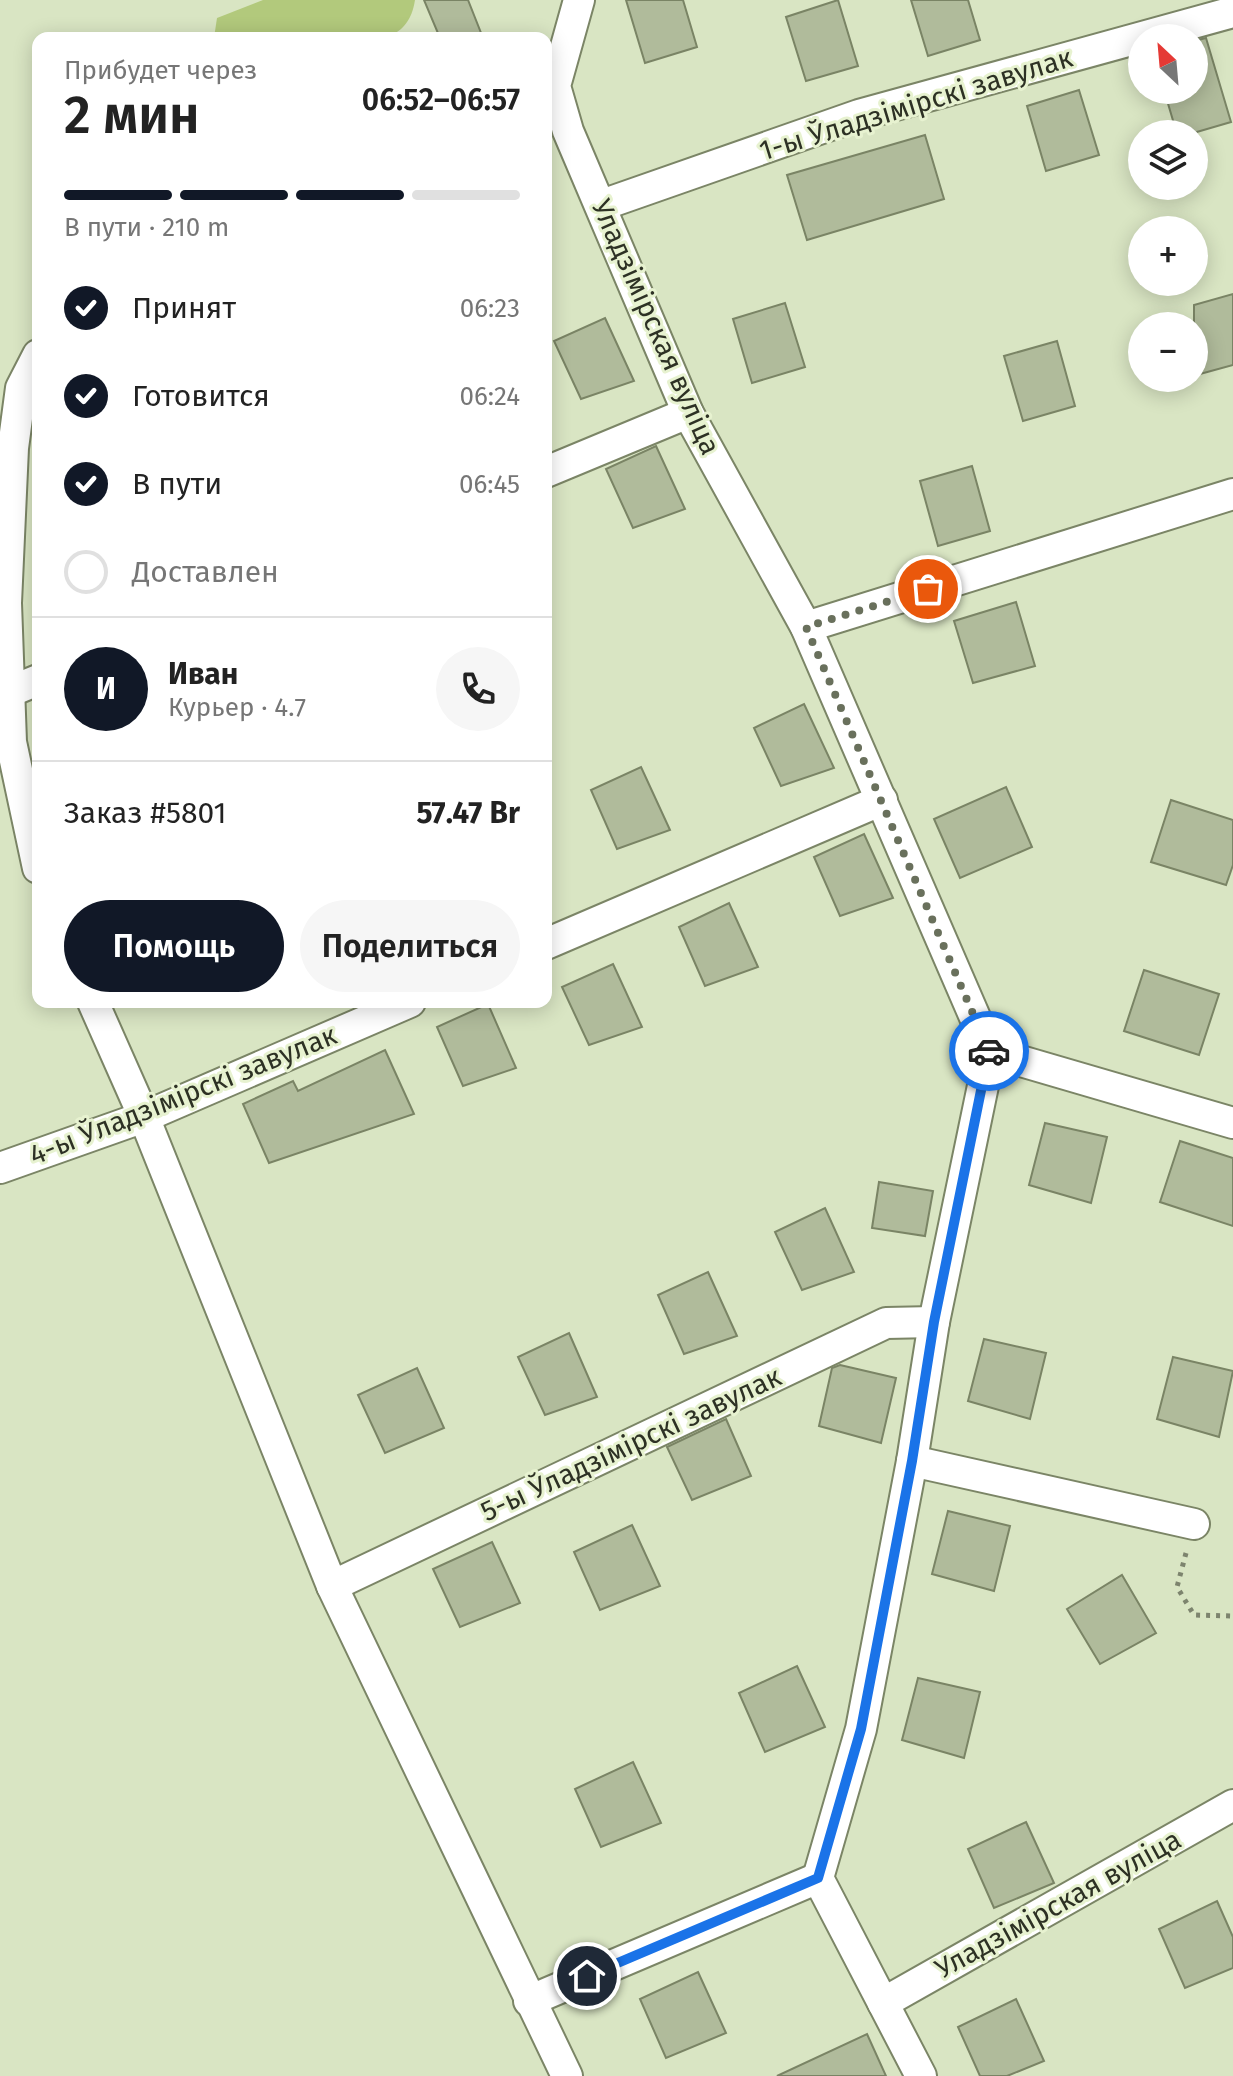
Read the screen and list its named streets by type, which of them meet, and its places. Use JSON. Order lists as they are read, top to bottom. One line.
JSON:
{"streets":{"street":["1-ы Ўладзімірскі завулак","Уладзімірская вуліца","4-ы Ўладзімірскі завулак","5-ы Ўладзімірскі завулак"]},"crossings":[["1-ы Ўладзімірскі завулак","Уладзімірская вуліца"]],"north":"top left","page":{"map_buttons":["+","−"],"heading":["2 мин","Прибудет через","06:52–06:57"],"panel":["Иван","Курьер · 4.7","Заказ #5801","57.47 Br"],"bar":"В пути · 210 m","list":[["Принят","06:23"],["Готовится","06:24"],["В пути","06:45"],"Доставлен"],"round":"И","buttons":["Помощь","Поделиться"]}}
